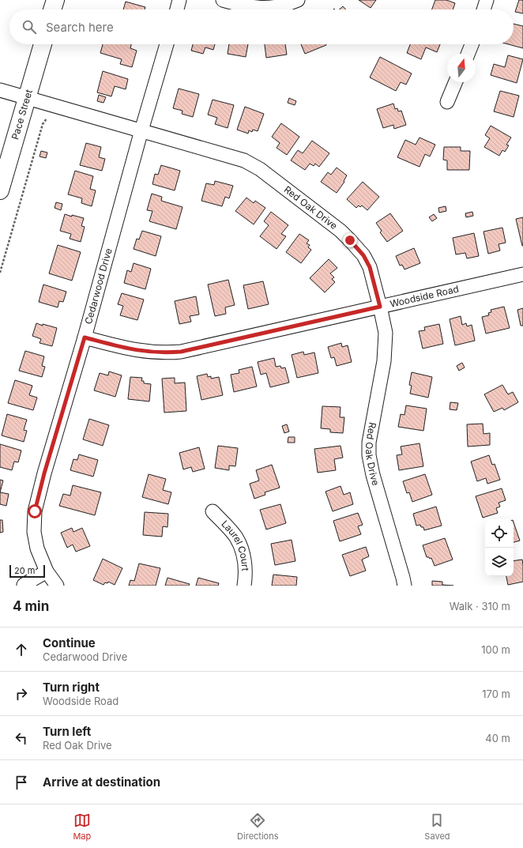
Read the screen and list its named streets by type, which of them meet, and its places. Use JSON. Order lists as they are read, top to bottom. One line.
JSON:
{"streets":{"main road":["Pace Street"],"street":["Red Oak Drive","Cedarwood Drive","Woodside Road","Laurel Court"]},"crossings":[["Pace Street","Red Oak Drive"],["Red Oak Drive","Cedarwood Drive"],["Red Oak Drive","Woodside Road"],["Cedarwood Drive","Woodside Road"]],"scale_bar":"20 m","north":"top","page":{"search":"Search here","scale":"20 m","heading":["4 min","Walk · 310 m"],"list":[["Continue","Cedarwood Drive","100 m"],["Turn right","Woodside Road","170 m"],["Turn left","Red Oak Drive","40 m"],"Arrive at destination"],"nav":["Map","Directions","Saved"]}}
